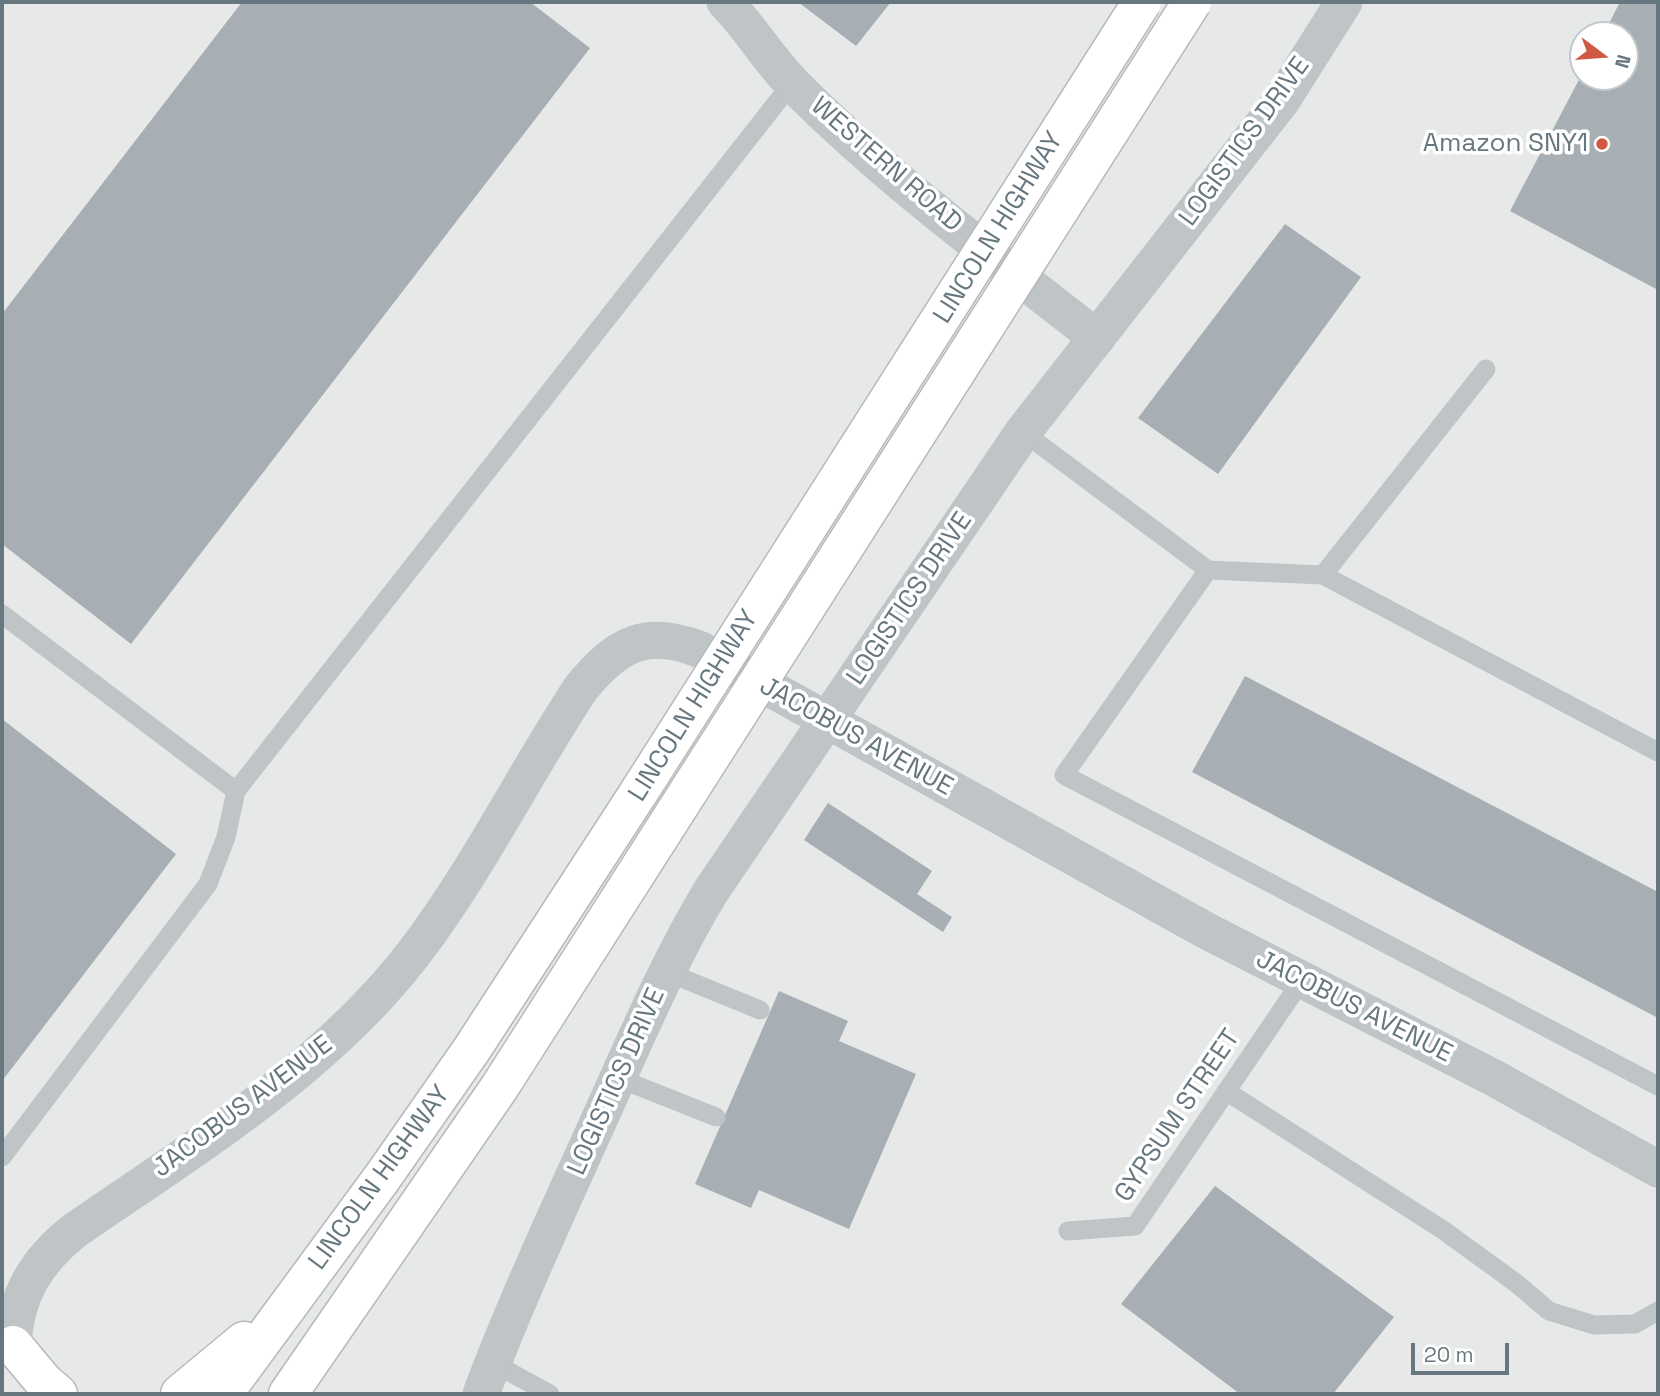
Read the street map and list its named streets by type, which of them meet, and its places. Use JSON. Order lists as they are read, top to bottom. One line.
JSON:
{"streets":{"highway":["LINCOLN HIGHWAY"],"street":["LOGISTICS DRIVE","WESTERN ROAD","JACOBUS AVENUE"],"lane":["GYPSUM STREET"]},"crossings":[["LOGISTICS DRIVE","WESTERN ROAD"],["LOGISTICS DRIVE","JACOBUS AVENUE"],["JACOBUS AVENUE","GYPSUM STREET"]],"places":["Amazon SNY1"],"scale_bar":"20 m","north":"right"}
